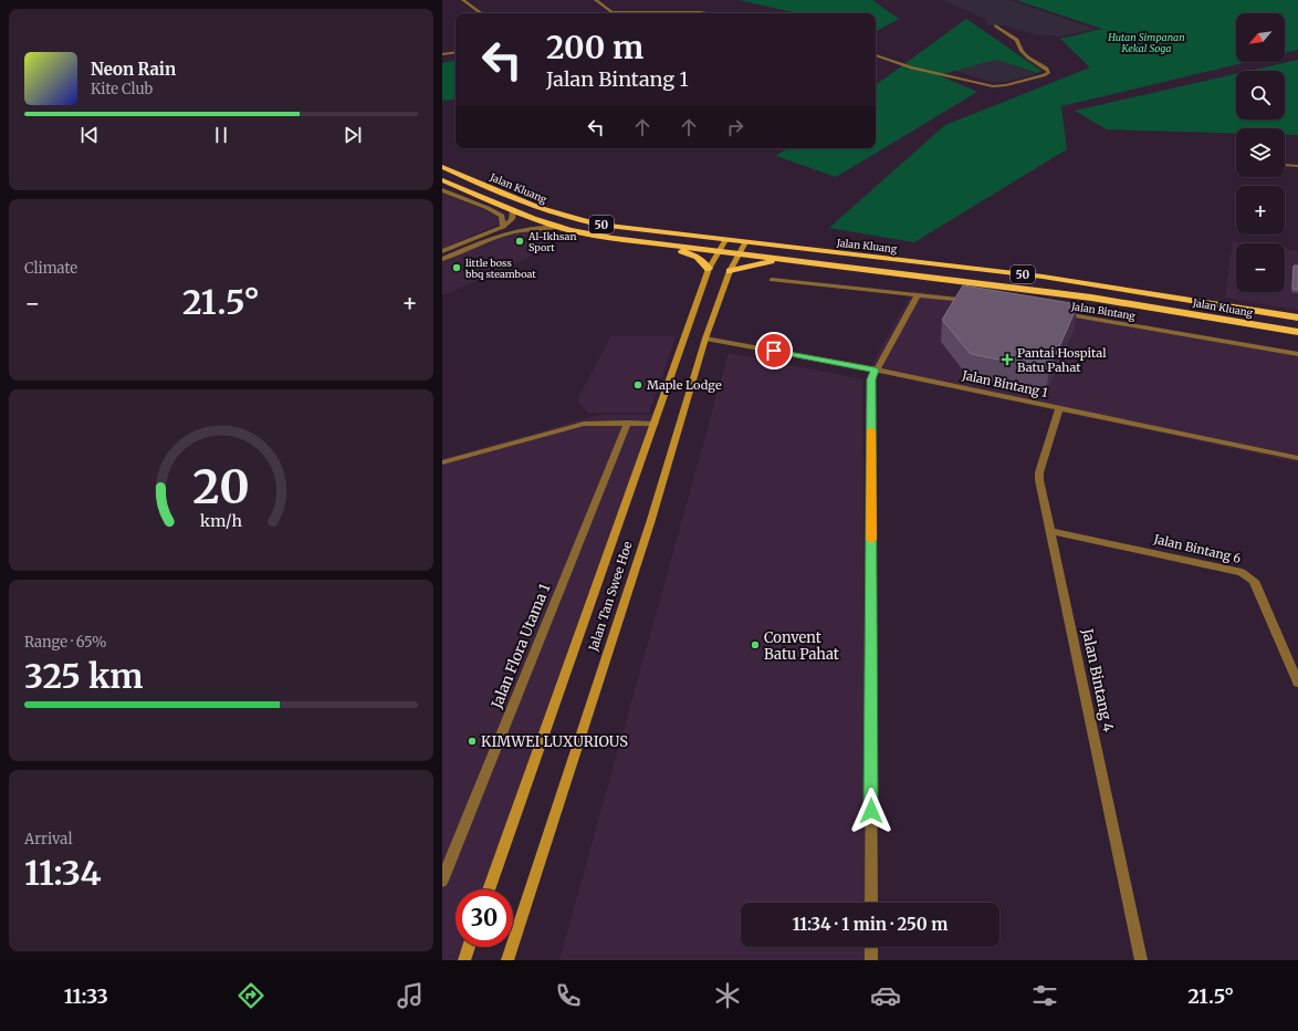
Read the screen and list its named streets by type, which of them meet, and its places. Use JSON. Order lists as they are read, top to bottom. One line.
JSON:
{"streets":{"highway":["Jalan Kluang","50"],"main road":["Jalan Tan Swee Hoe"],"street":["Jalan Bintang","Jalan Bintang 1","Jalan Bintang 6","Jalan Flora Utama 1","Jalan Bintang 4"]},"crossings":[["Jalan Kluang","Jalan Tan Swee Hoe"],["Jalan Bintang 1","Jalan Tan Swee Hoe"],["Jalan Bintang 1","Jalan Bintang 4"],["Jalan Bintang 6","Jalan Bintang 4"]],"parks":["Hutan Simpanan Kekal Soga"],"places":{"other":["Al-Ikhsan Sport","little boss bbq steamboat","Maple Lodge","Convent Batu Pahat","KIMWEI LUXURIOUS"],"health":["Pantai Hospital Batu Pahat"]},"north":"bottom left","page":{"map_buttons":["+","−"],"turn":["200 m","Jalan Bintang 1"],"song":["Neon Rain","Kite Club"],"tile":["Climate",["Range · 65%","325 km"],["Arrival","11:34"]],"heat":["−","21.5°","+"],"limit":"30","trip":"11:34 · 1 min · 250 m","tabs":["11:33","21.5°"],"gauge":["20","km/h"]}}
